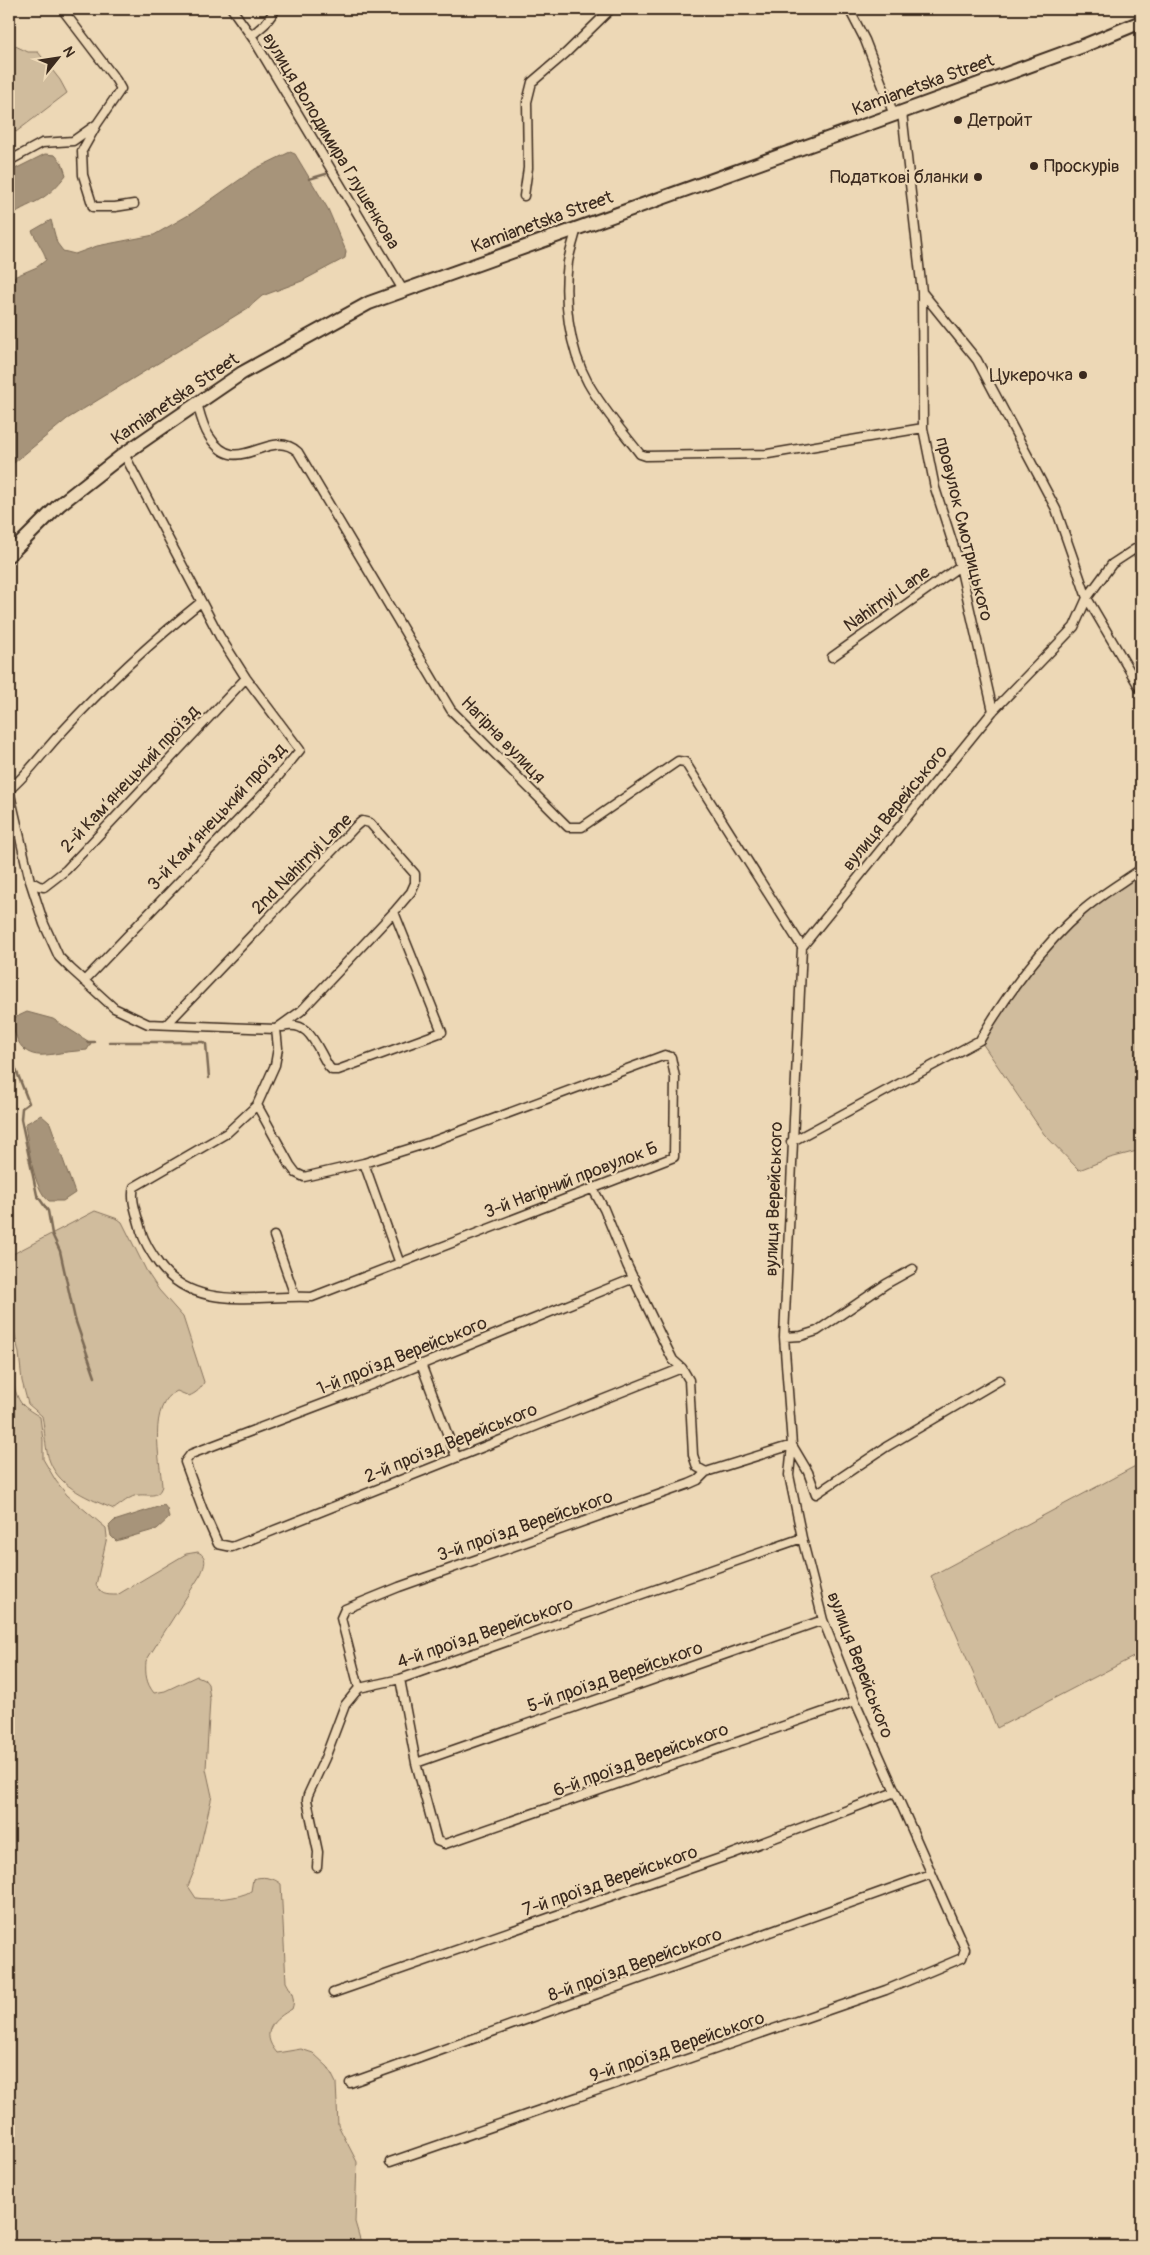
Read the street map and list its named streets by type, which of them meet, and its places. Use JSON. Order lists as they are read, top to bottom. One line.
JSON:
{"streets":{"main road":["Kamianetska Street"],"street":["вулиця Володимира Глушенкова","провулок Смотрицького","Nahirnyi Lane","Нагірна вулиця","2-й Камʼянецький проїзд","вулиця Верейського","3-й Камʼянецький проїзд","2nd Nahirnyi Lane","3-й Нагірний провулок Б","1-й проїзд Верейського","2-й проїзд Верейського","3-й проїзд Верейського","4-й проїзд Верейського","5-й проїзд Верейського","6-й проїзд Верейського","7-й проїзд Верейського","8-й проїзд Верейського","9-й проїзд Верейського"]},"crossings":[["Kamianetska Street","вулиця Володимира Глушенкова"],["Kamianetska Street","провулок Смотрицького"],["Kamianetska Street","Нагірна вулиця"],["Kamianetska Street","3-й Камʼянецький проїзд"],["провулок Смотрицького","Nahirnyi Lane"],["провулок Смотрицького","вулиця Верейського"],["Нагірна вулиця","вулиця Верейського"],["2-й Камʼянецький проїзд","3-й Камʼянецький проїзд"],["вулиця Верейського","3-й проїзд Верейського"],["вулиця Верейського","4-й проїзд Верейського"],["вулиця Верейського","5-й проїзд Верейського"],["вулиця Верейського","6-й проїзд Верейського"],["вулиця Верейського","7-й проїзд Верейського"],["вулиця Верейського","8-й проїзд Верейського"],["вулиця Верейського","9-й проїзд Верейського"],["1-й проїзд Верейського","2-й проїзд Верейського"],["3-й проїзд Верейського","4-й проїзд Верейського"],["5-й проїзд Верейського","6-й проїзд Верейського"]],"places":["Детройт","Проскурів","Податкові бланки","Цукерочка"],"north":"top right"}
